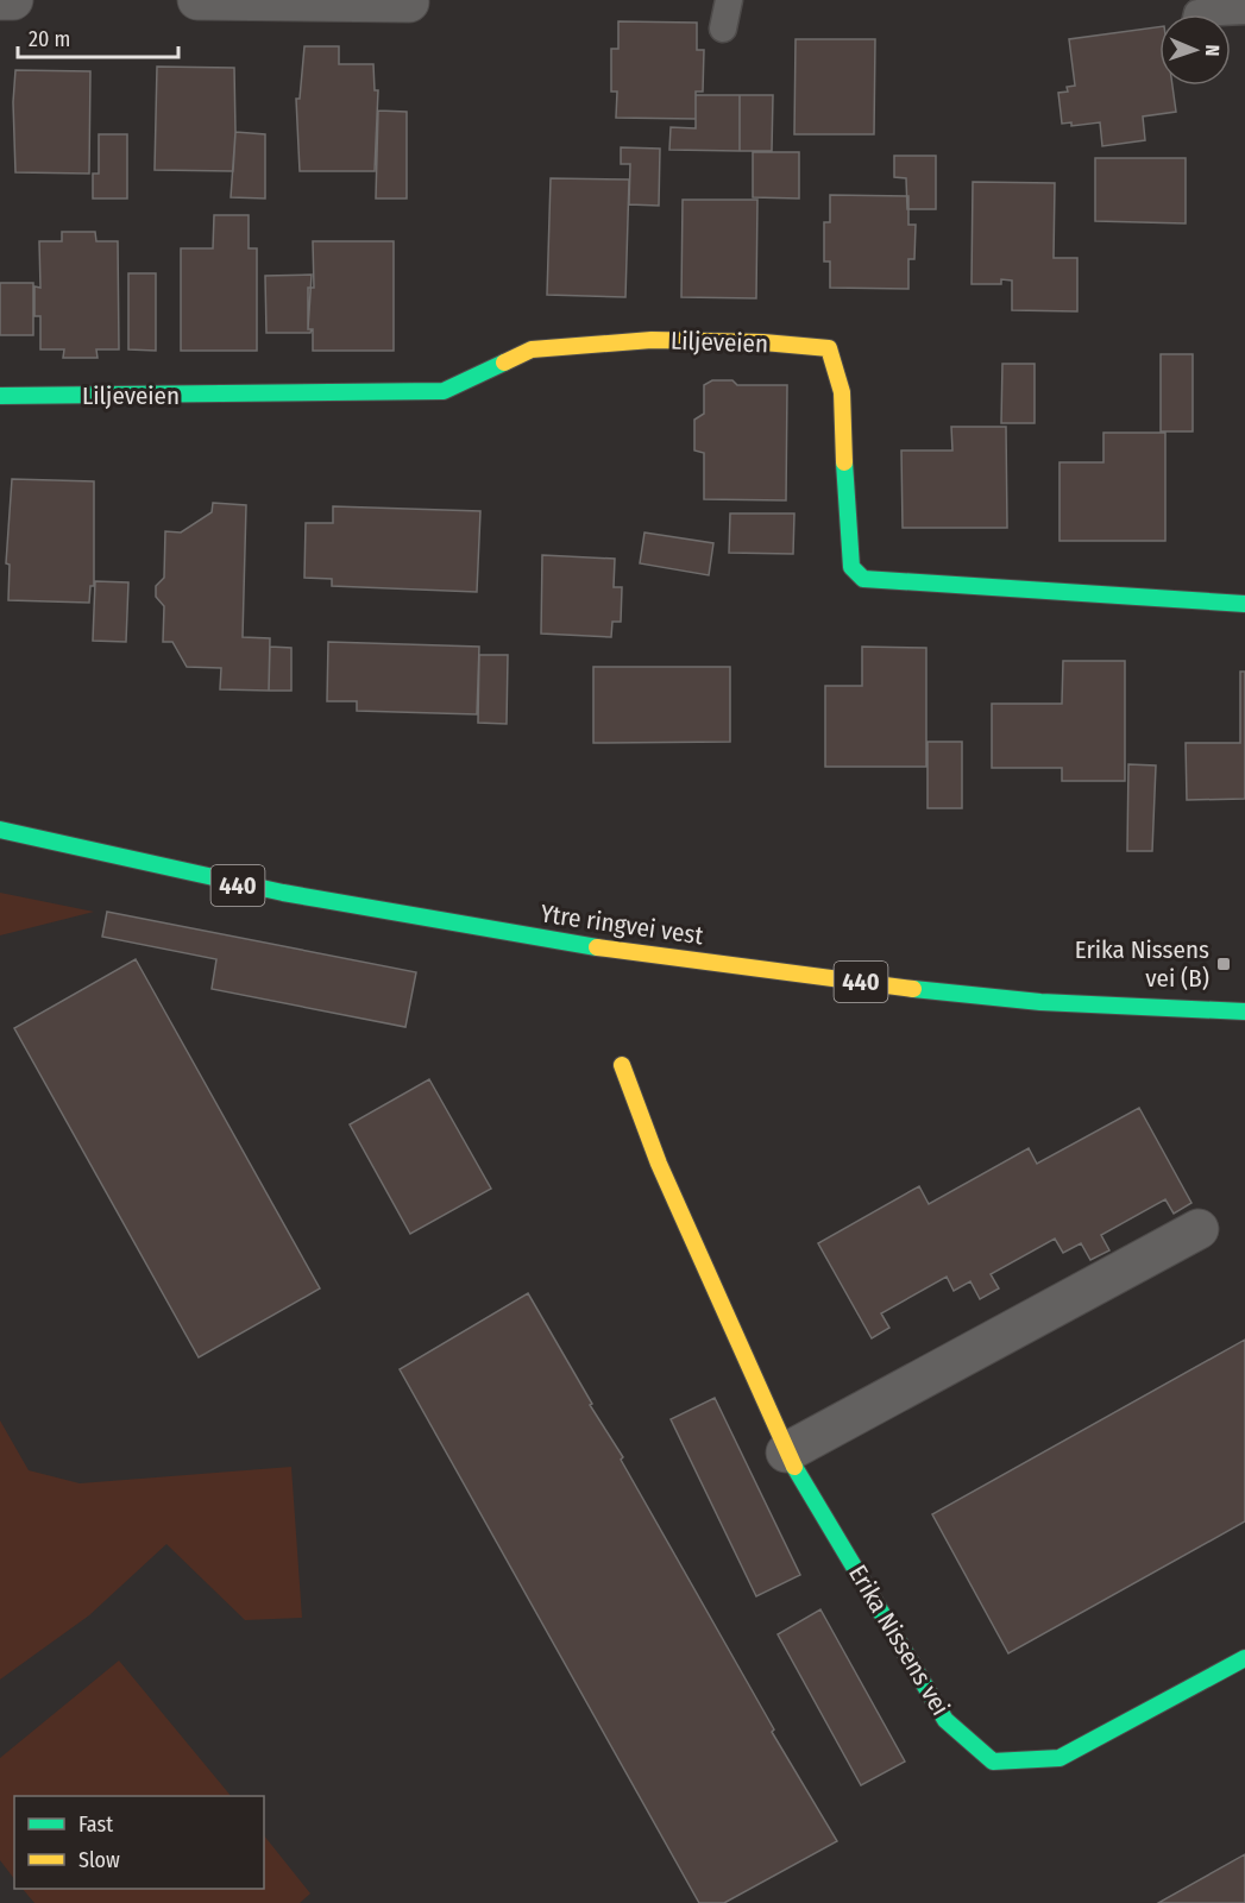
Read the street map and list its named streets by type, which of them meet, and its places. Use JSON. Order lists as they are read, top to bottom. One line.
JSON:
{"streets":{"street":["Liljeveien","440","Ytre ringvei vest","Erika Nissens vei"]},"places":{"transit":["Erika Nissens vei (B)"]},"legend":["Fast","Slow"],"scale_bar":"20 m","north":"right"}
